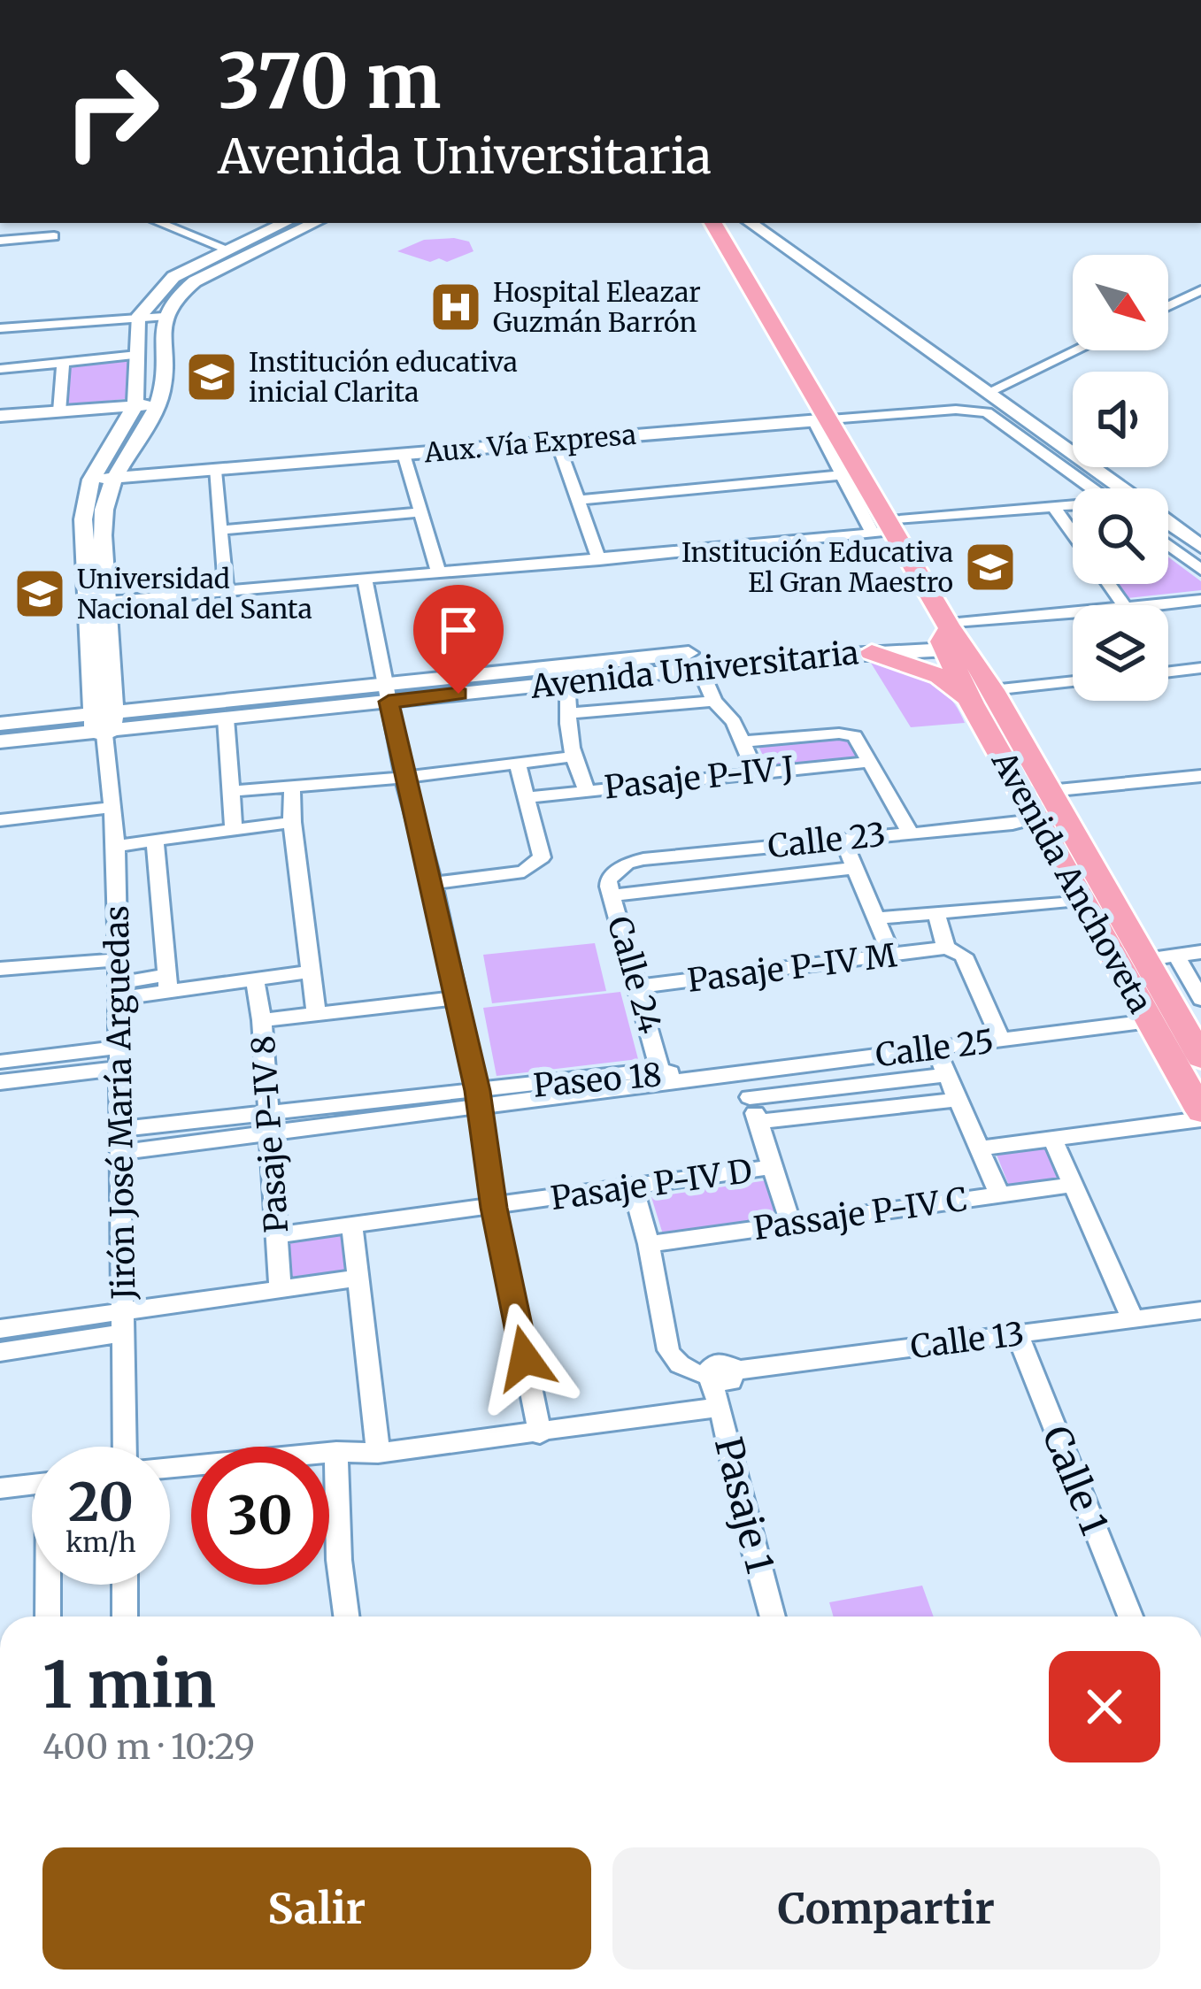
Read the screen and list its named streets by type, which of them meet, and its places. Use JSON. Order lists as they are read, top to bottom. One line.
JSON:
{"streets":{"main road":["Aux. Vía Expresa","Avenida Universitaria","Avenida Anchoveta"],"street":["Pasaje P-IV J","Calle 23","Pasaje P-IV M","Calle 24","Calle 25","Paseo 18","Jirón José María Arguedas","Pasaje P-IV 8","Pasaje P-IV D","Passaje P-IV C","Calle 13","Calle 1","Pasaje 1"]},"crossings":[["Aux. Vía Expresa","Avenida Anchoveta"],["Avenida Universitaria","Avenida Anchoveta"],["Avenida Universitaria","Jirón José María Arguedas"],["Calle 23","Avenida Anchoveta"],["Calle 23","Calle 24"],["Avenida Anchoveta","Calle 25"],["Pasaje P-IV M","Calle 24"],["Calle 24","Paseo 18"],["Calle 25","Paseo 18"],["Paseo 18","Jirón José María Arguedas"],["Paseo 18","Pasaje P-IV 8"],["Pasaje P-IV 8","Pasaje P-IV D"],["Calle 13","Calle 1"],["Calle 13","Pasaje 1"]],"places":{"hospital":["Hospital Eleazar Guzmán Barrón"],"school or university":["Institución educativa inicial Clarita","Institución Educativa El Gran Maestro","Universidad Nacional del Santa"]},"north":"bottom right","page":{"turn":["370 m","Avenida Universitaria"],"speed":"20 km/h","limit":"30","heading":["1 min","400 m · 10:29"],"buttons":["Salir","Compartir"]}}
